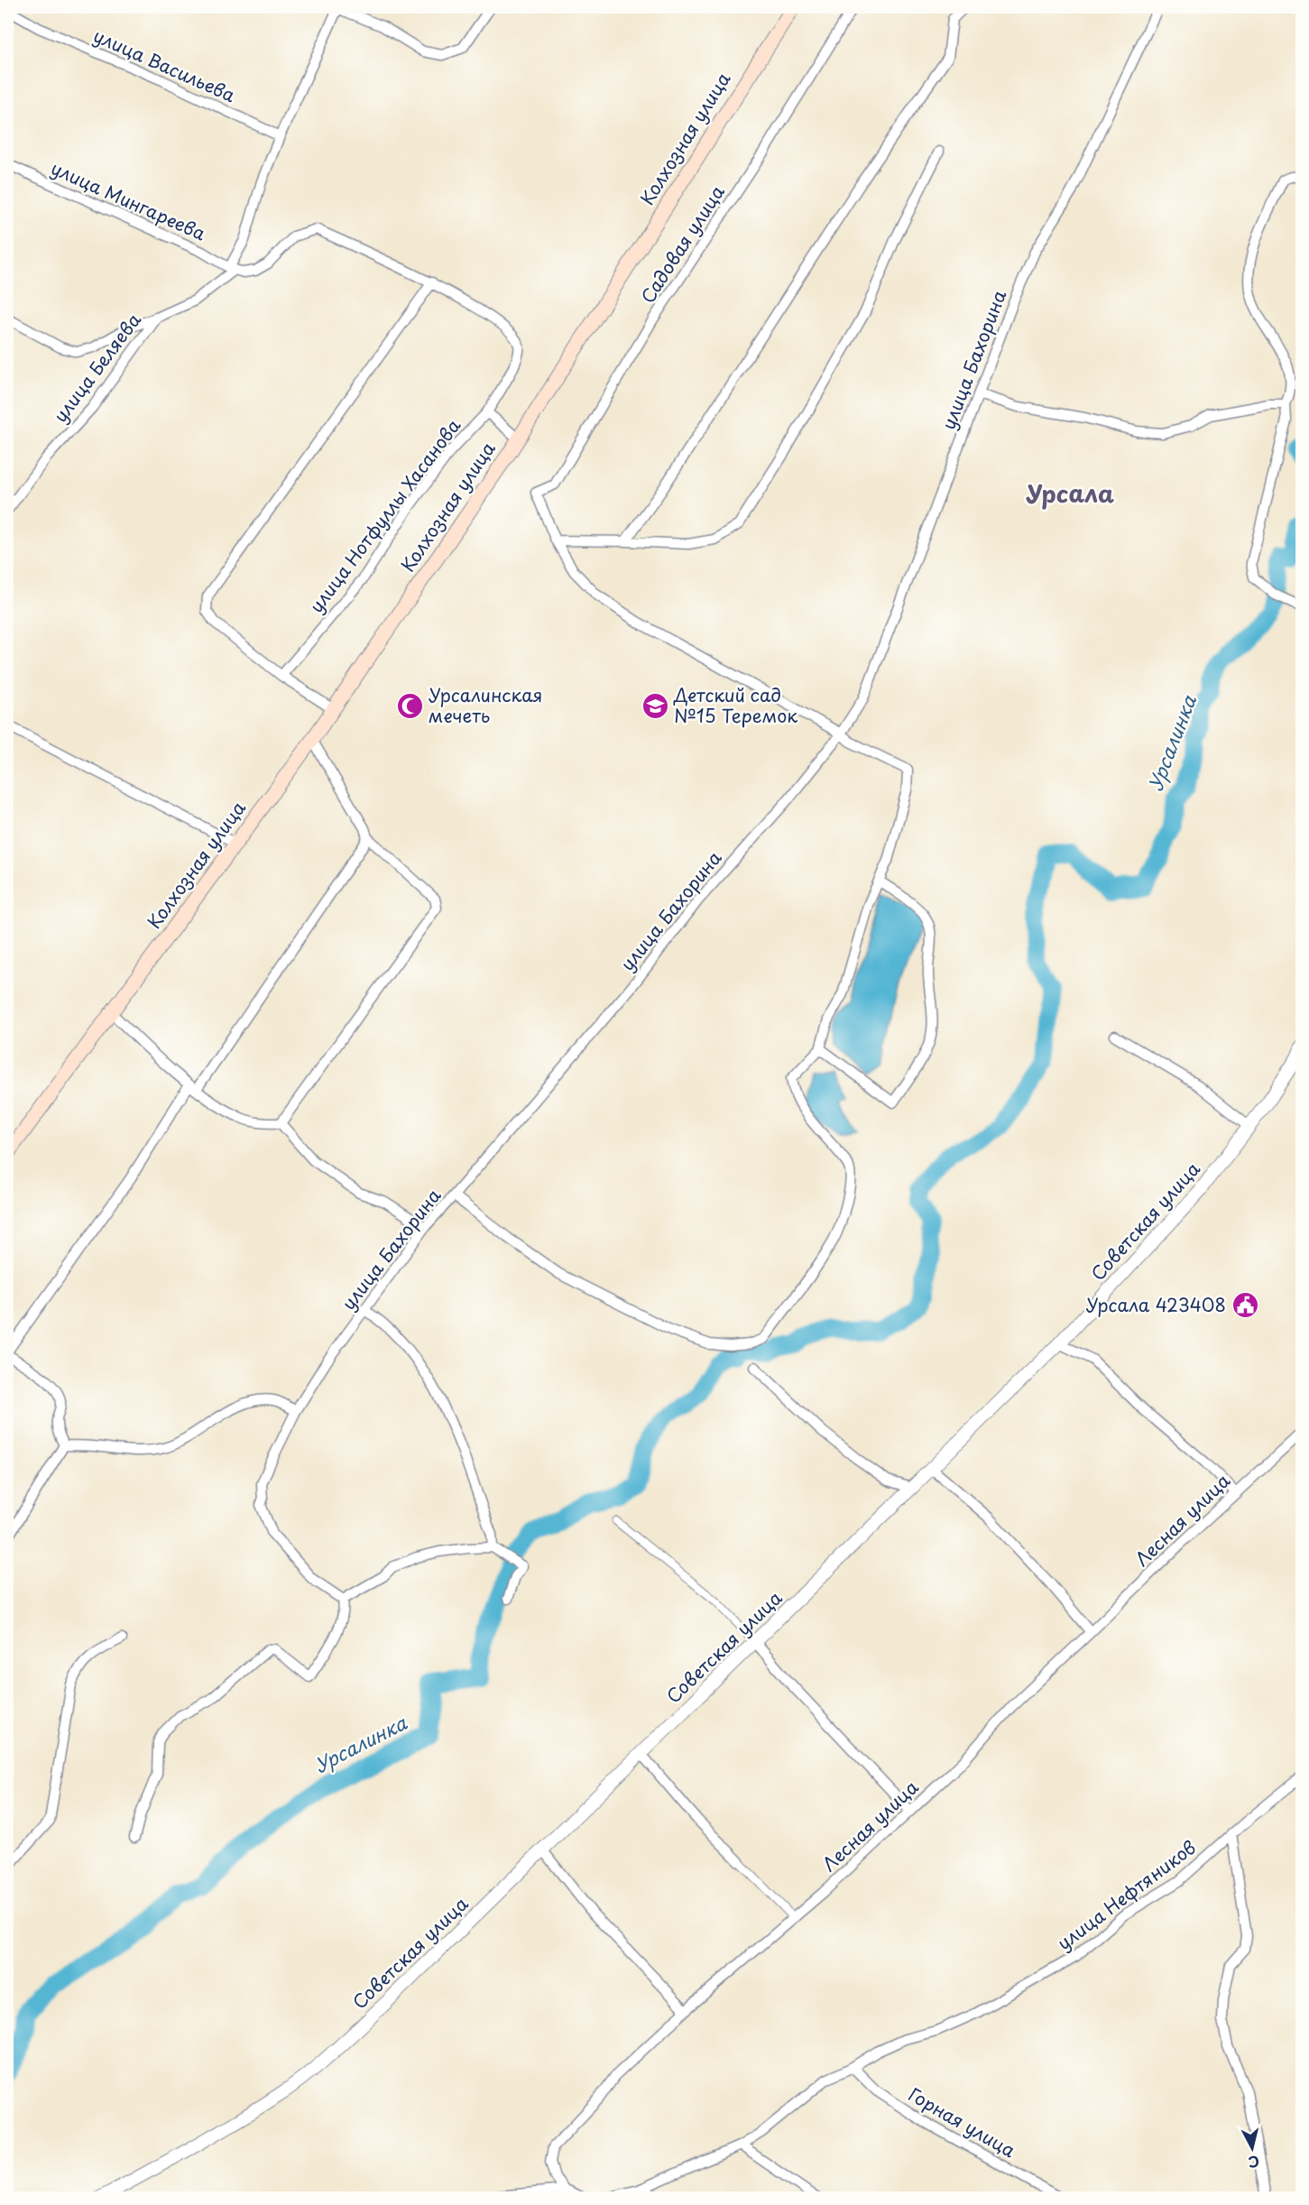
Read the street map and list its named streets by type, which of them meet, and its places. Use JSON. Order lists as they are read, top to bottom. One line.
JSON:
{"streets":{"main road":["Колхозная улица"],"street":["улица Васильева","улица Мингареева","Садовая улица","улица Бахорина","улица Беляева","улица Нотфуллы Хасанова","Советская улица","Лесная улица","улица Нефтяников","Горная улица"]},"crossings":[["улица Васильева","улица Беляева"],["улица Мингареева","улица Беляева"],["улица Нефтяников","Горная улица"]],"districts":["Урсала"],"water":["Урсалинка"],"places":{"mosque":["Урсалинская мечеть"],"school or university":["Детский сад №15 Теремок"],"public building":["Урсала 423408"]},"north":"bottom"}
